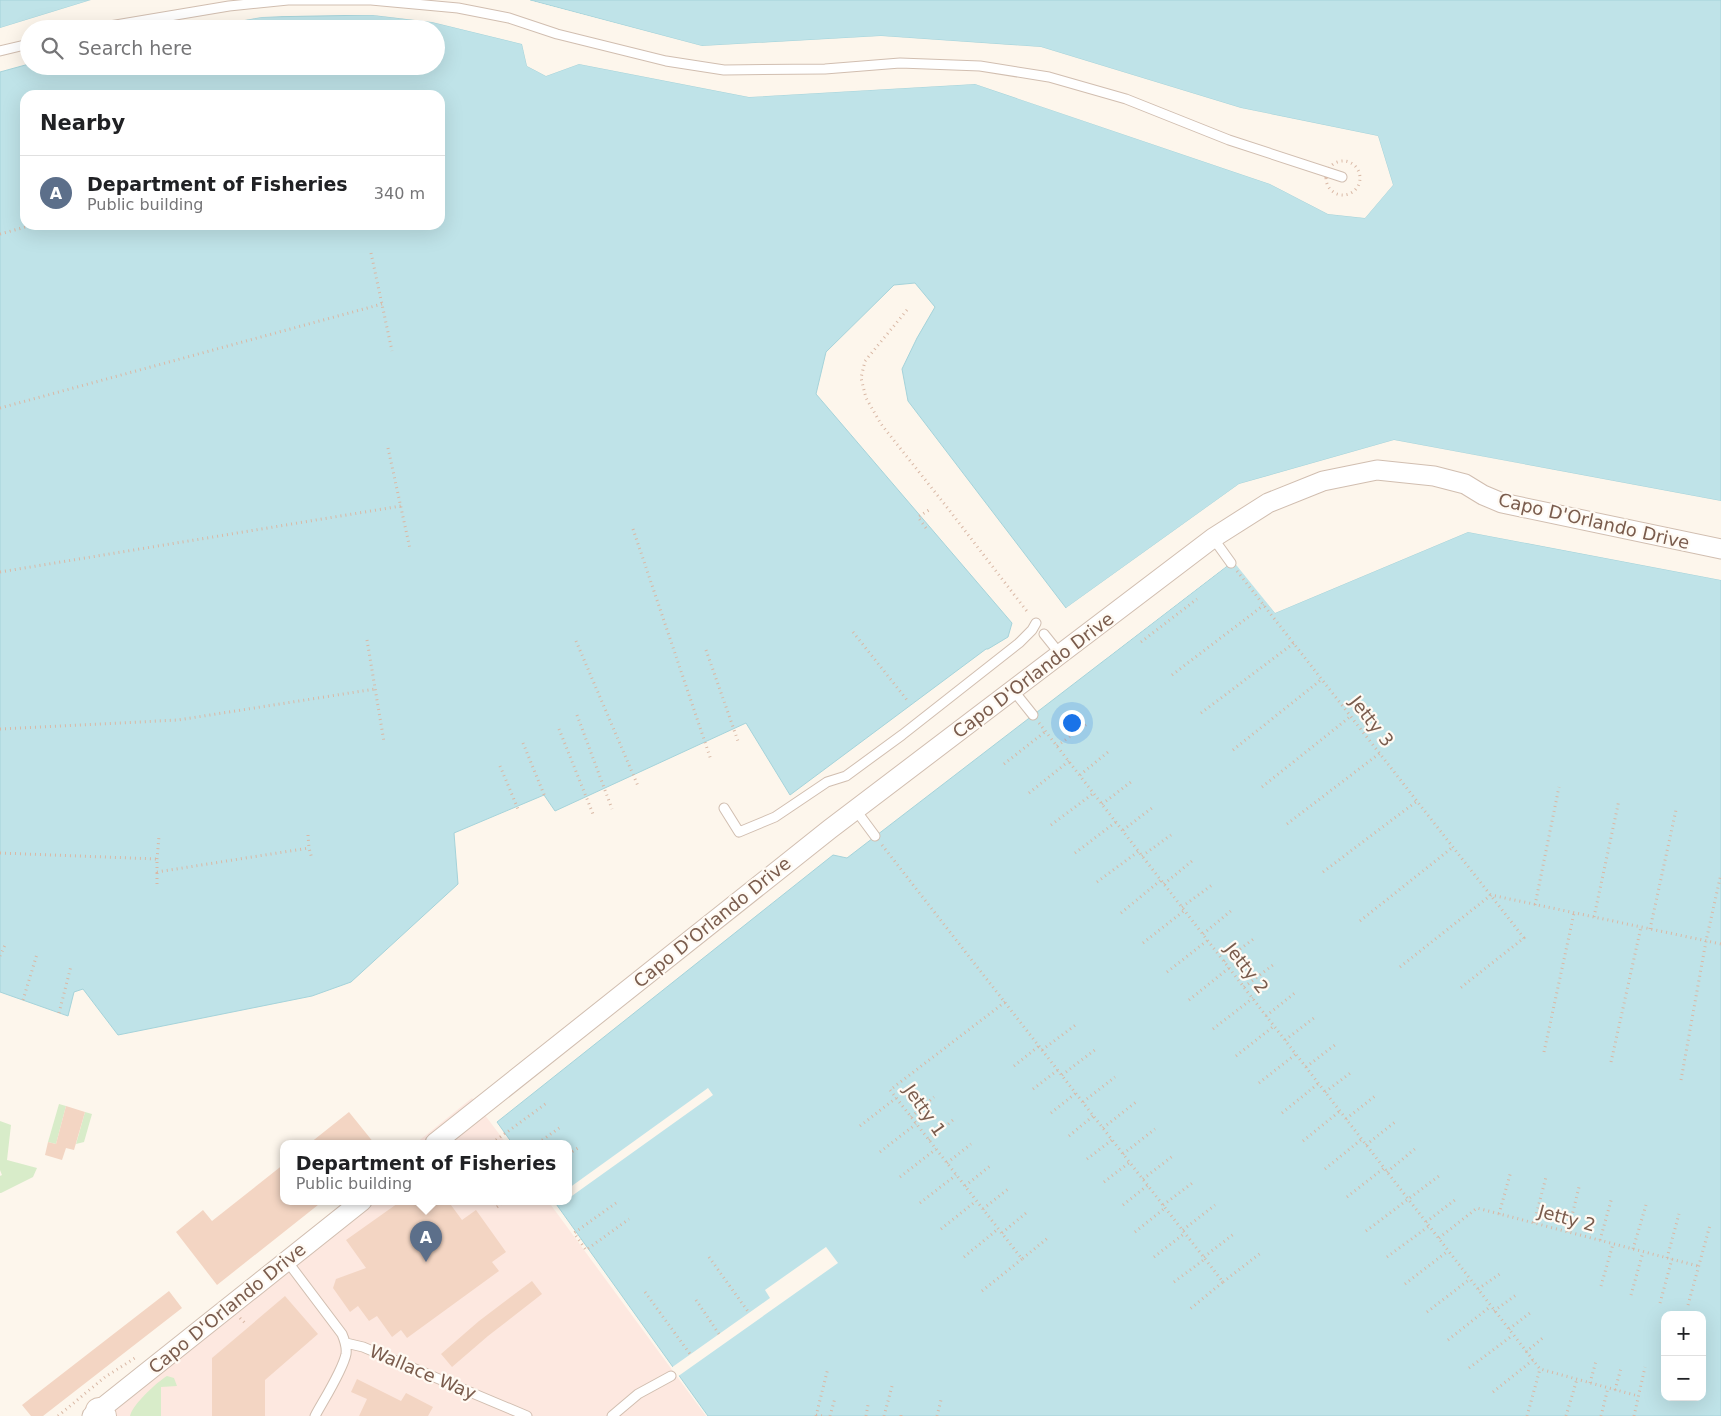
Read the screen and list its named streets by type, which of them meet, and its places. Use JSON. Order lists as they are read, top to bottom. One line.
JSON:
{"streets":{"street":["Capo D'Orlando Drive"],"lane":["Wallace Way"],"path":["Jetty 3","Jetty 2","Jetty 1"]},"page":{"search":"Search here","heading":"Nearby","list":[{"mark":"A","name":"Department of Fisheries","note":"Public building","value":"340 m"}],"popup":["Department of Fisheries","Public building"],"pins":"A","map_buttons":["+","−"]}}
